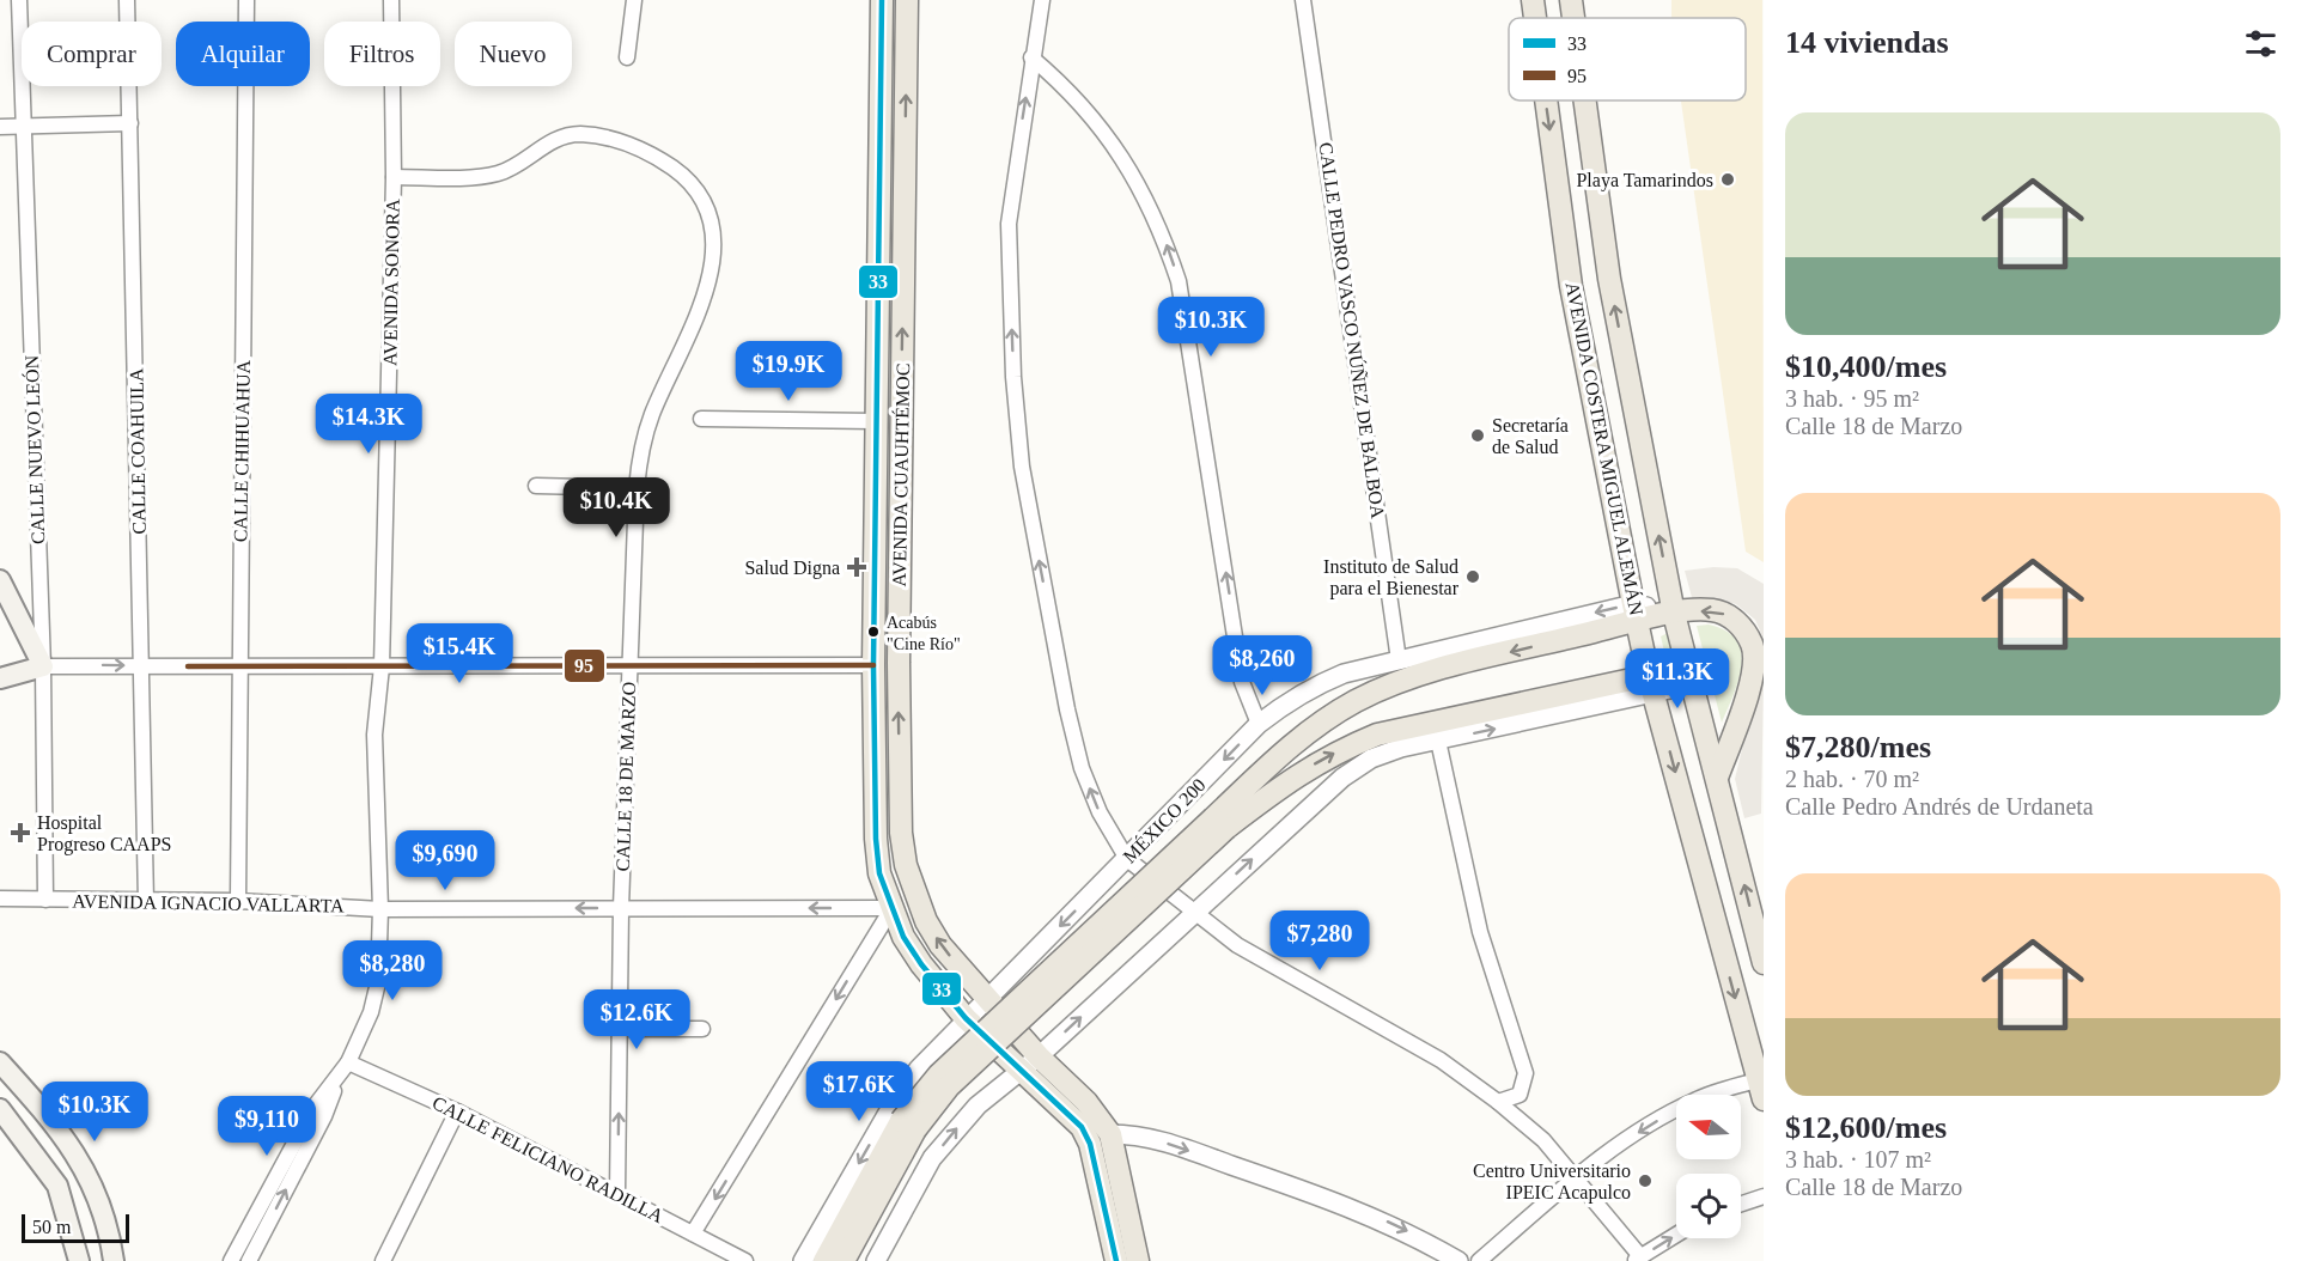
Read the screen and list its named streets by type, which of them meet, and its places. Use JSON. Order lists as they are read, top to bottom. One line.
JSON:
{"streets":{"main road":["AVENIDA COSTERA MIGUEL ALEMÁN","AVENIDA CUAUHTÉMOC","MÉXICO 200"],"street":["AVENIDA SONORA","CALLE PEDRO VASCO NÚÑEZ DE BALBOA","CALLE NUEVO LEÓN","CALLE COAHUILA","CALLE CHIHUAHUA","CALLE 18 DE MARZO","AVENIDA IGNACIO VALLARTA","CALLE FELICIANO RADILLA"]},"crossings":[["AVENIDA SONORA","CALLE 18 DE MARZO"],["AVENIDA SONORA","AVENIDA IGNACIO VALLARTA"],["AVENIDA SONORA","CALLE FELICIANO RADILLA"],["CALLE PEDRO VASCO NÚÑEZ DE BALBOA","MÉXICO 200"],["AVENIDA COSTERA MIGUEL ALEMÁN","MÉXICO 200"],["CALLE NUEVO LEÓN","AVENIDA IGNACIO VALLARTA"],["CALLE COAHUILA","AVENIDA IGNACIO VALLARTA"],["CALLE CHIHUAHUA","AVENIDA IGNACIO VALLARTA"],["AVENIDA CUAUHTÉMOC","MÉXICO 200"],["AVENIDA CUAUHTÉMOC","AVENIDA IGNACIO VALLARTA"],["CALLE 18 DE MARZO","AVENIDA IGNACIO VALLARTA"],["CALLE 18 DE MARZO","CALLE FELICIANO RADILLA"]],"one_way":["AVENIDA IGNACIO VALLARTA"],"places":{"other":["Playa Tamarindos","Secretaría de Salud","Instituto de Salud para el Bienestar","Acabús \"Cine Río\"","Centro Universitario IPEIC Acapulco"],"health":["Salud Digna","Hospital Progreso CAAPS"]},"lines":["transit line 33","transit line 95"],"legend":["33","95"],"scale_bar":"50 m","north":"left","page":{"heading":"14 viviendas","chip":["Comprar","Alquilar","Filtros","Nuevo"],"list":[{"name":"$10,400/mes","note":"3 hab. · 95 m² · Calle 18 de Marzo"},{"name":"$7,280/mes","note":"2 hab. · 70 m² · Calle Pedro Andrés de Urdaneta"},{"name":"$12,600/mes","note":"3 hab. · 107 m² · Calle 18 de Marzo"}],"price":["$10.3K","$19.9K","$14.3K","$10.4K","$15.4K","$8,260","$11.3K","$9,690","$7,280","$8,280","$12.6K","$17.6K","$10.3K","$9,110"],"scale":"50 m"}}
